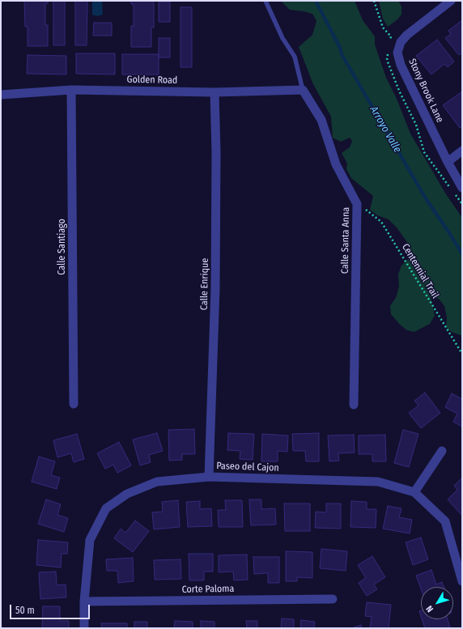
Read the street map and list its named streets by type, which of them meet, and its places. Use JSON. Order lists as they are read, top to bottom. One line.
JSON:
{"streets":{"street":["Golden Road","Stony Brook Lane","Calle Santa Anna","Calle Santiago","Calle Enrique","Paseo del Cajon","Corte Paloma"],"path":["Centennial Trail"]},"crossings":[["Golden Road","Calle Santa Anna"],["Golden Road","Calle Santiago"],["Golden Road","Calle Enrique"],["Calle Santa Anna","Centennial Trail"],["Calle Enrique","Paseo del Cajon"],["Paseo del Cajon","Corte Paloma"]],"water":["Arroyo Valle"],"scale_bar":"50 m","north":"bottom left"}
